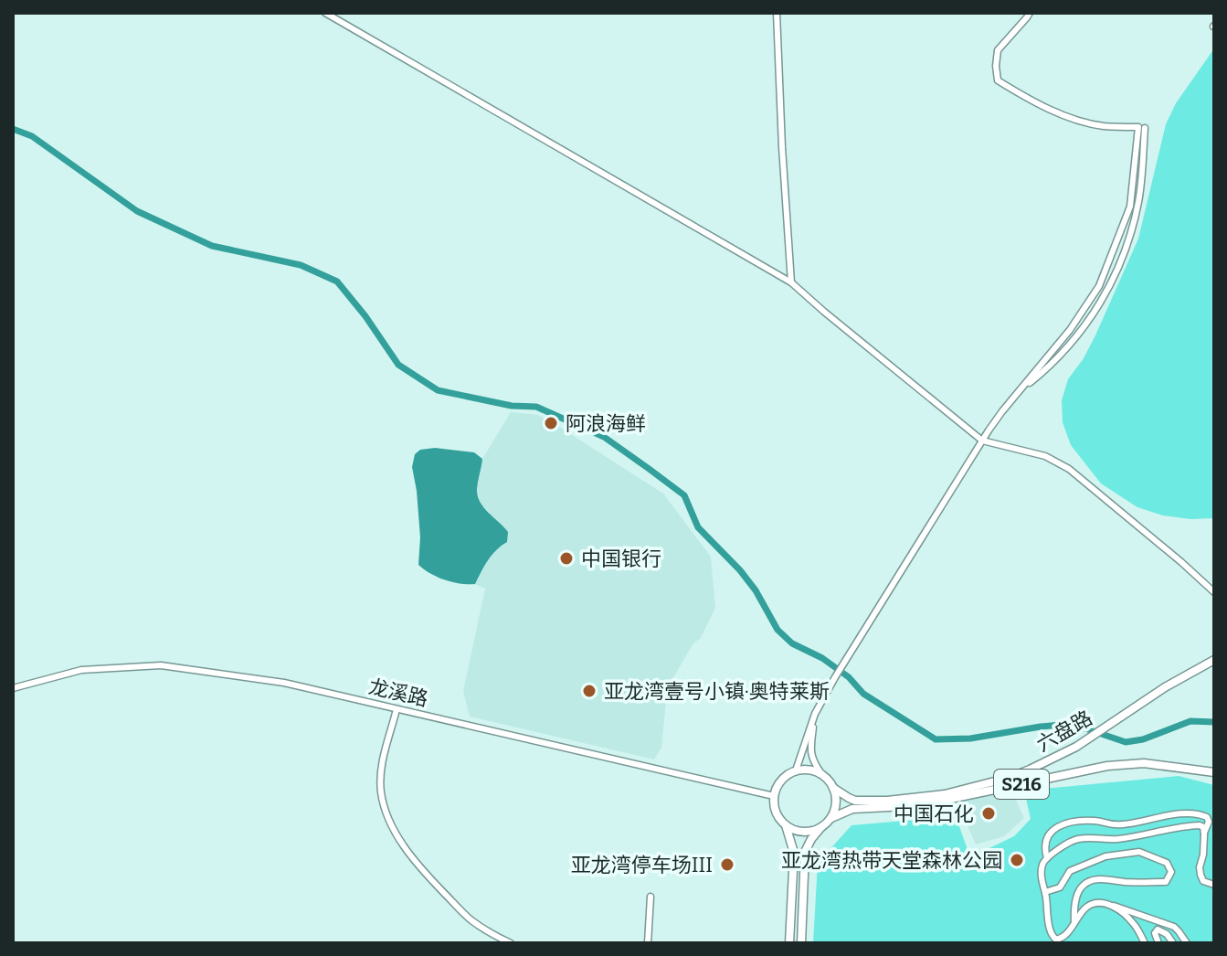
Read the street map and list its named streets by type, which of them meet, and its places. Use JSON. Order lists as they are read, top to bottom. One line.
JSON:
{"streets":{"main road":["六盘路","S216"],"street":["龙溪路"]},"crossings":[["龙溪路","六盘路"],["龙溪路","S216"],["六盘路","S216"]],"places":["阿浪海鲜","中国银行","亚龙湾壹号小镇·奥特莱斯","中国石化","亚龙湾热带天堂森林公园","亚龙湾停车场III"]}
